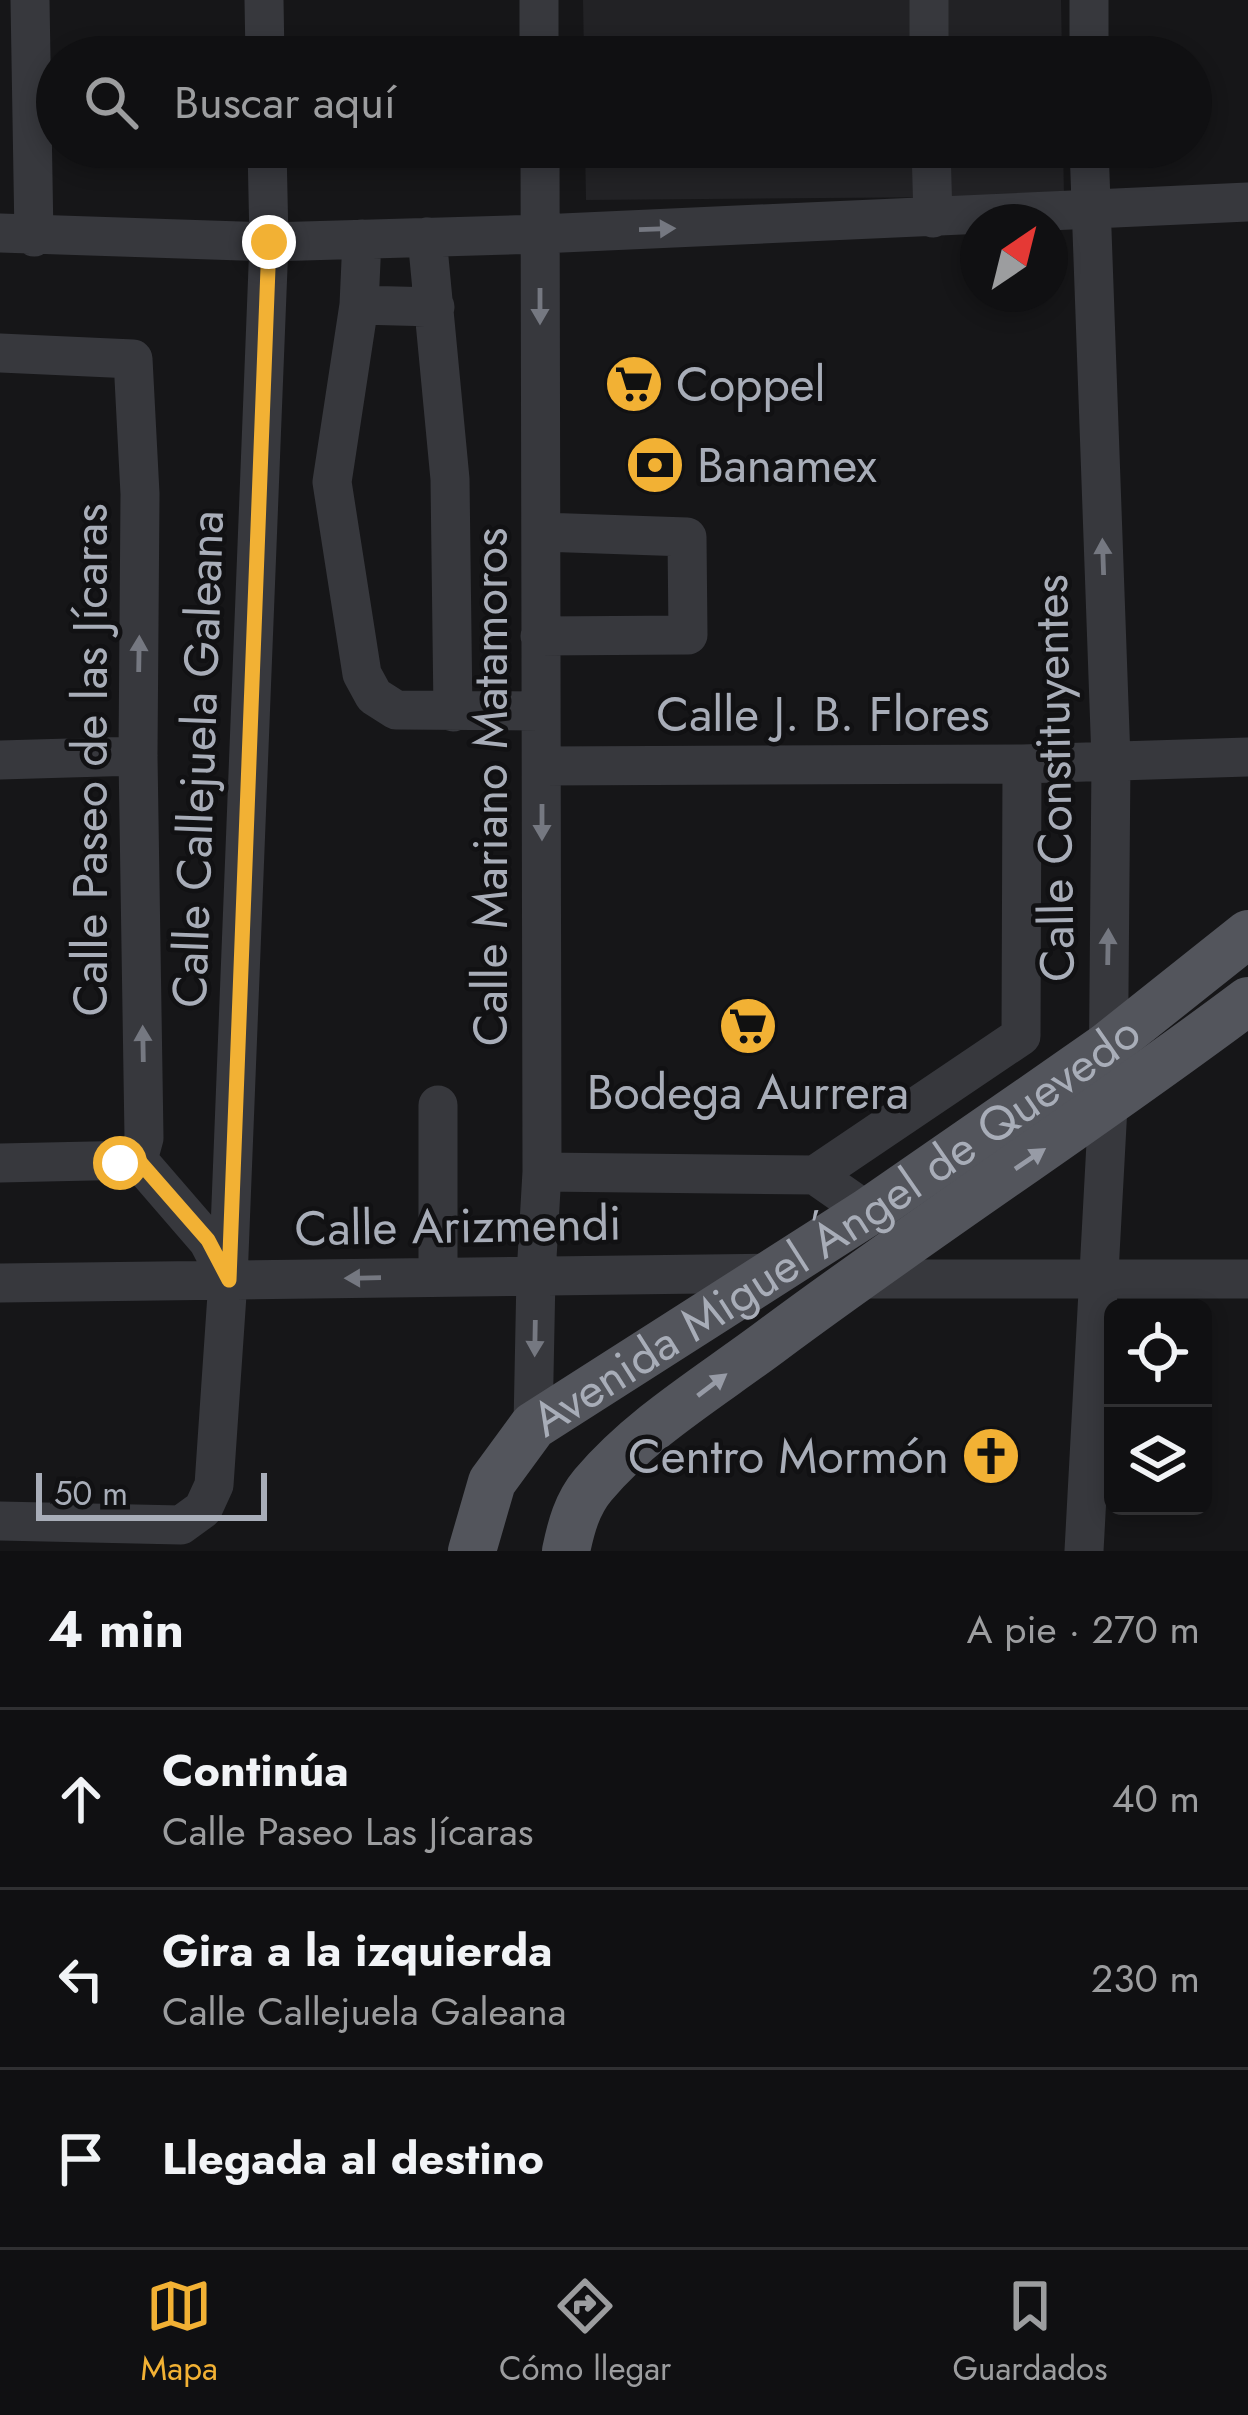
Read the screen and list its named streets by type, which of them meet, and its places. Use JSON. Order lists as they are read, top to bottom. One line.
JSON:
{"streets":{"main road":["Avenida Miguel Ángel de Quevedo"],"street":["Calle J. B. Flores","Calle Callejuela Galeana","Calle Paseo de las Jícaras","Calle Constituyentes","Calle Mariano Matamoros","Calle Arizmendi"]},"crossings":[["Calle J. B. Flores","Calle Constituyentes"],["Calle J. B. Flores","Calle Mariano Matamoros"],["Calle Callejuela Galeana","Calle Arizmendi"],["Calle Constituyentes","Avenida Miguel Ángel de Quevedo"],["Calle Mariano Matamoros","Calle Arizmendi"],["Calle Mariano Matamoros","Avenida Miguel Ángel de Quevedo"],["Calle Arizmendi","Avenida Miguel Ángel de Quevedo"]],"places":{"supermarket":["Coppel","Bodega Aurrera"],"bank":["Banamex"],"church":["Centro Mormón"]},"scale_bar":"50 m","north":"top right","page":{"search":"Buscar aquí","scale":"50 m","heading":["4 min","A pie · 270 m"],"list":[["Continúa","Calle Paseo Las Jícaras","40 m"],["Gira a la izquierda","Calle Callejuela Galeana","230 m"],"Llegada al destino"],"nav":["Mapa","Cómo llegar","Guardados"]}}
